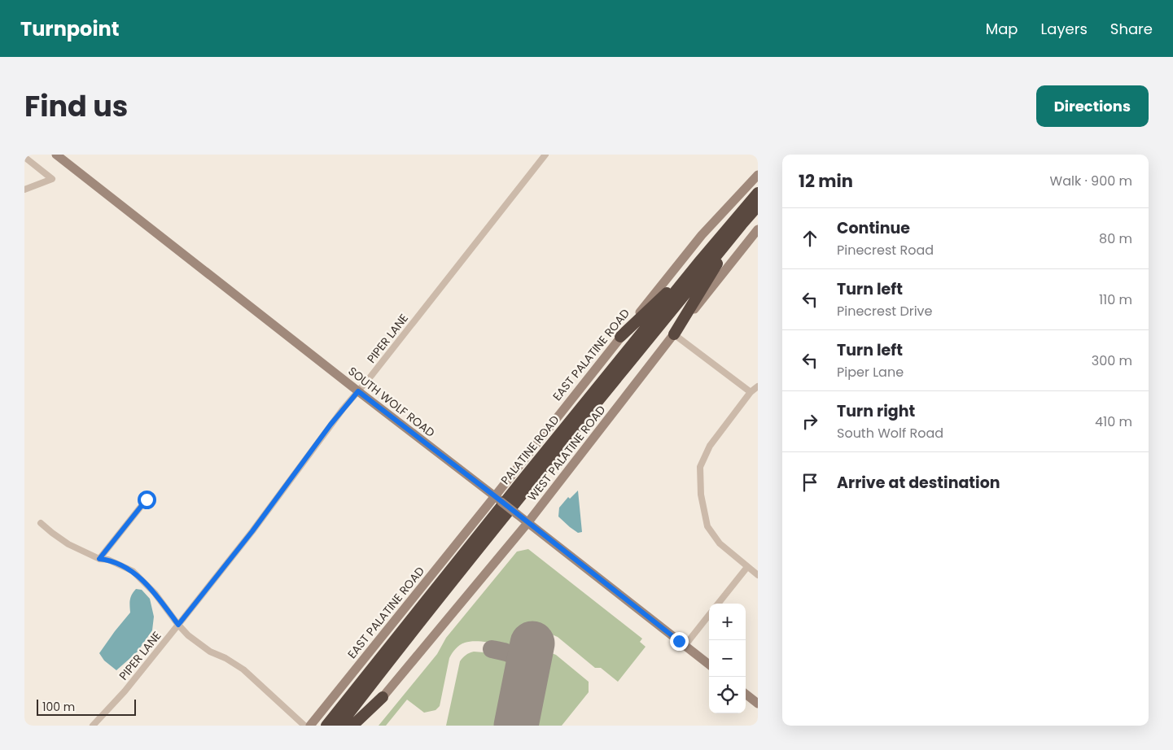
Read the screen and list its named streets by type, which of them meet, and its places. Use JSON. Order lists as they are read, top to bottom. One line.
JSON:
{"streets":{"highway":["PALATINE ROAD"],"street":["PIPER LANE","EAST PALATINE ROAD","SOUTH WOLF ROAD","WEST PALATINE ROAD"]},"crossings":[["PIPER LANE","SOUTH WOLF ROAD"],["EAST PALATINE ROAD","SOUTH WOLF ROAD"],["SOUTH WOLF ROAD","WEST PALATINE ROAD"]],"scale_bar":"100 m","page":{"header":"Turnpoint","nav":["Map","Layers","Share"],"title":"Find us","buttons":"Directions","heading":["12 min","Walk · 900 m"],"list":[["Continue","Pinecrest Road","80 m"],["Turn left","Pinecrest Drive","110 m"],["Turn left","Piper Lane","300 m"],["Turn right","South Wolf Road","410 m"],"Arrive at destination"],"map_buttons":["+","−"],"scale":"100 m"}}
